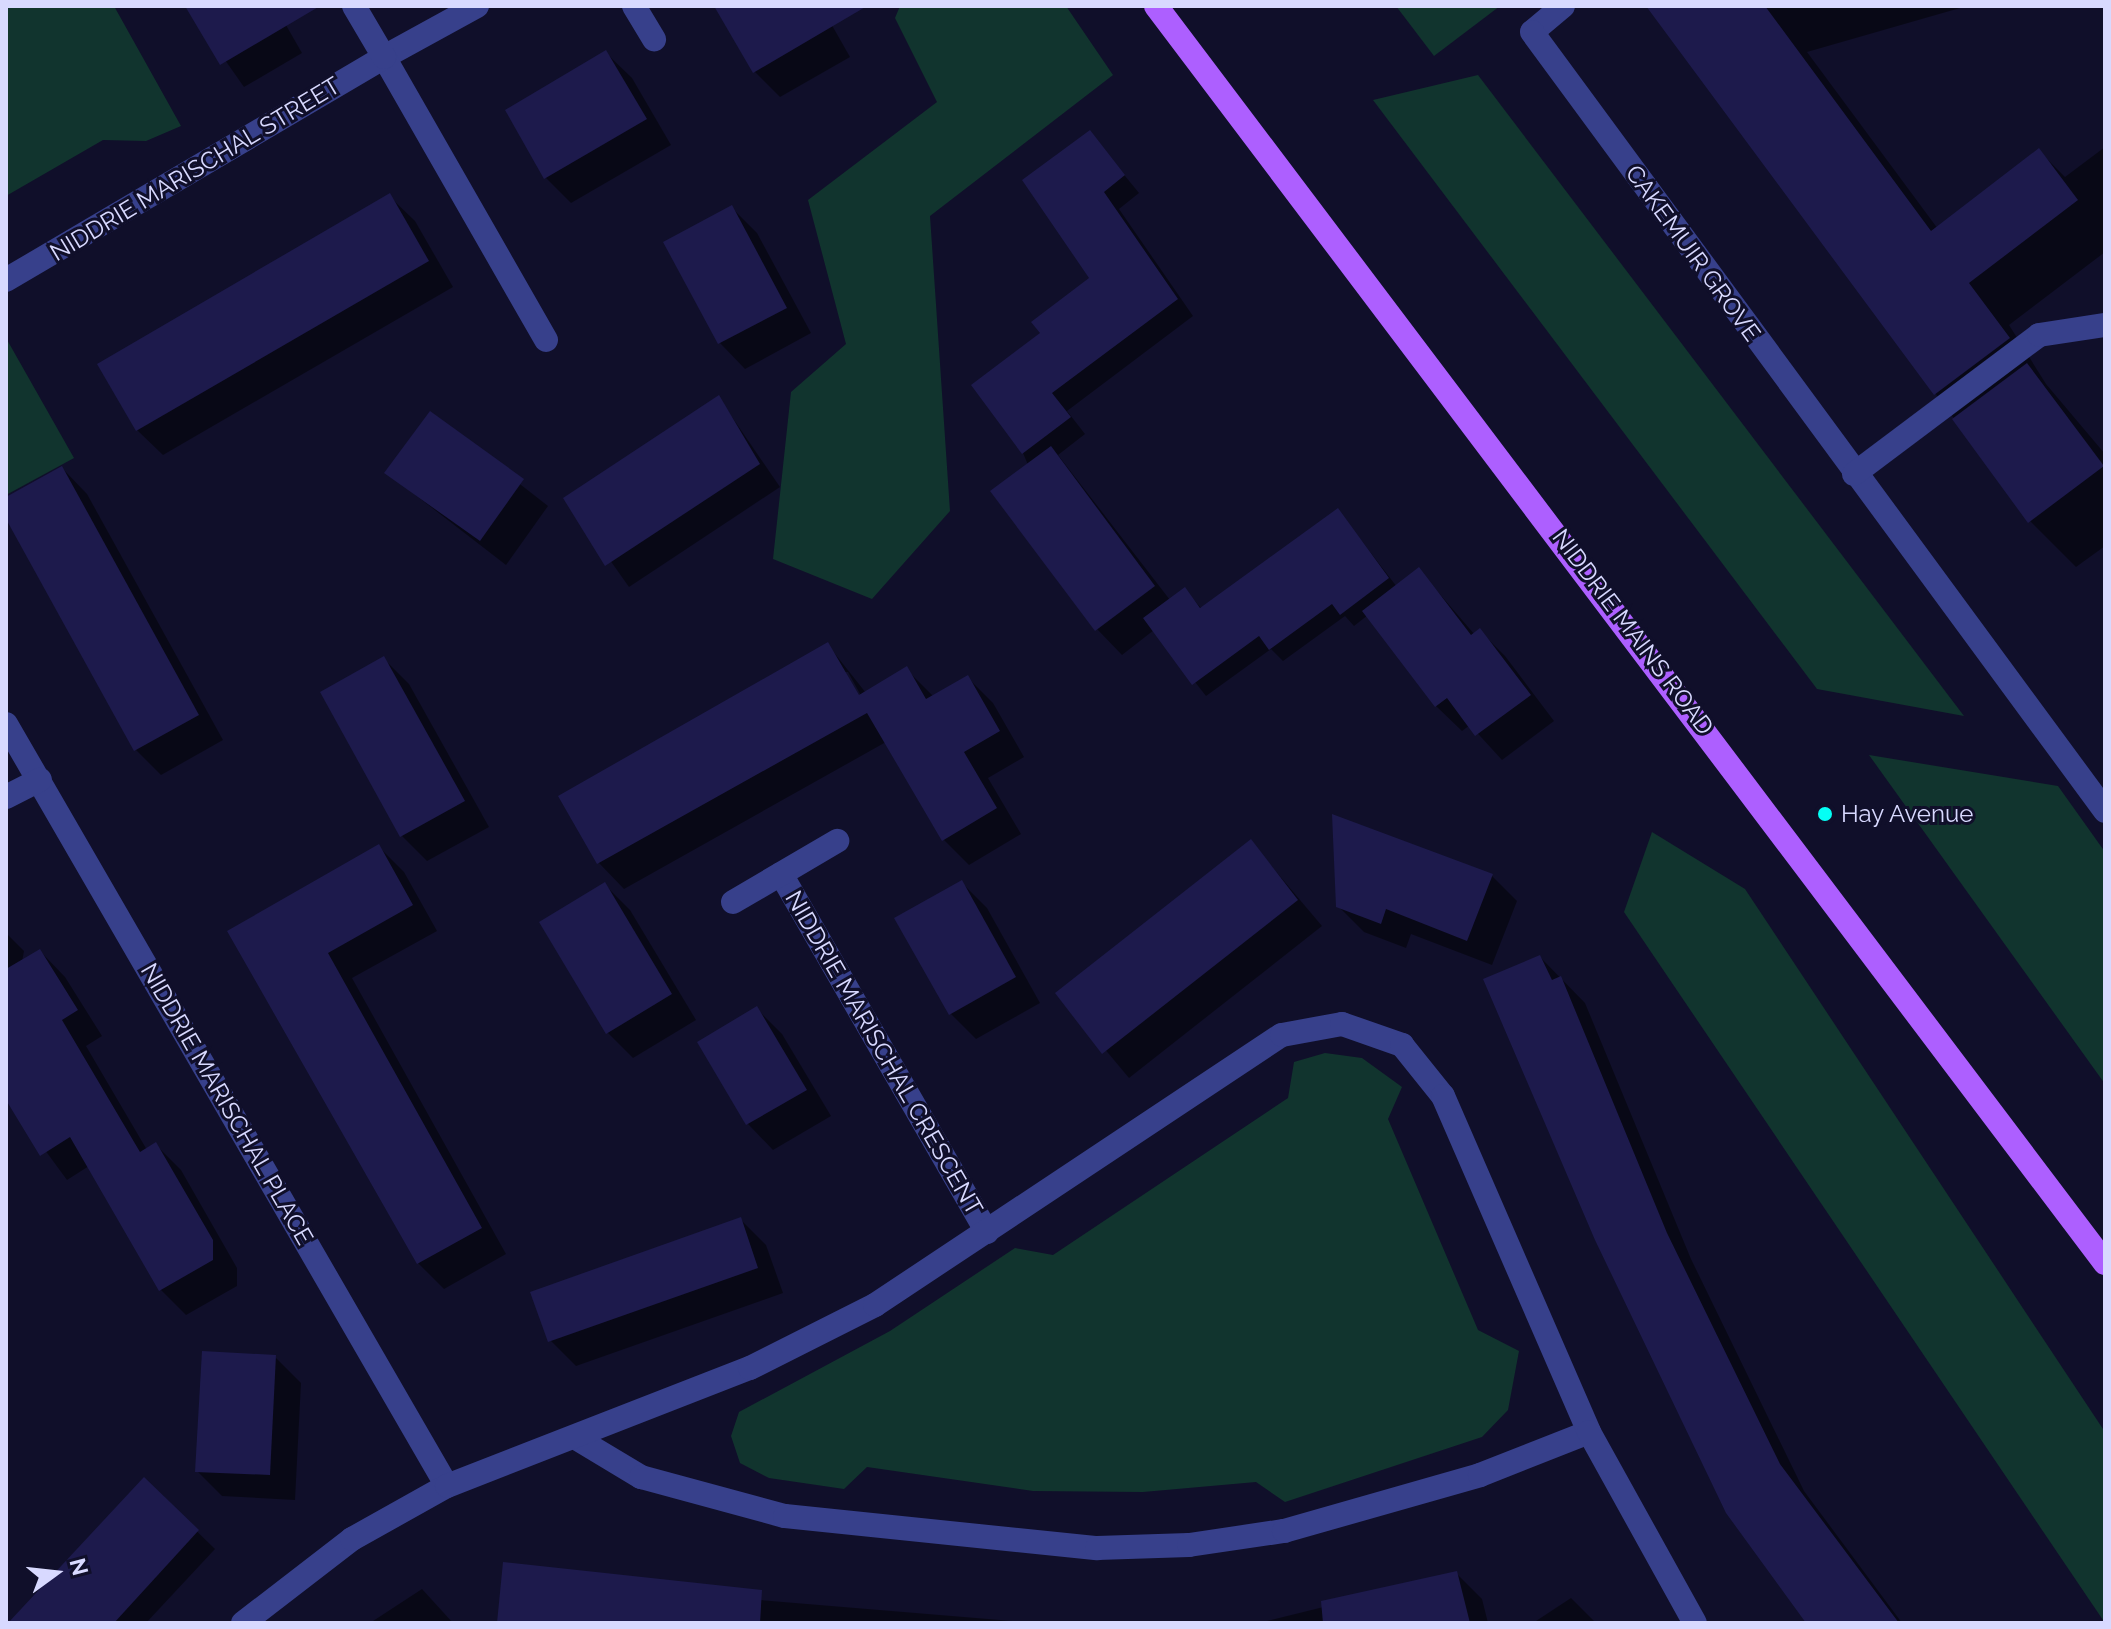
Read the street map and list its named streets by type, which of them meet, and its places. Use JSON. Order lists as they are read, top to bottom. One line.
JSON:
{"streets":{"main road":["NIDDRIE MAINS ROAD"],"street":["NIDDRIE MARISCHAL STREET","CAKEMUIR GROVE","NIDDRIE MARISCHAL CRESCENT","NIDDRIE MARISCHAL PLACE"]},"crossings":[["NIDDRIE MARISCHAL CRESCENT","NIDDRIE MARISCHAL PLACE"]],"places":["Hay Avenue"],"north":"right"}
